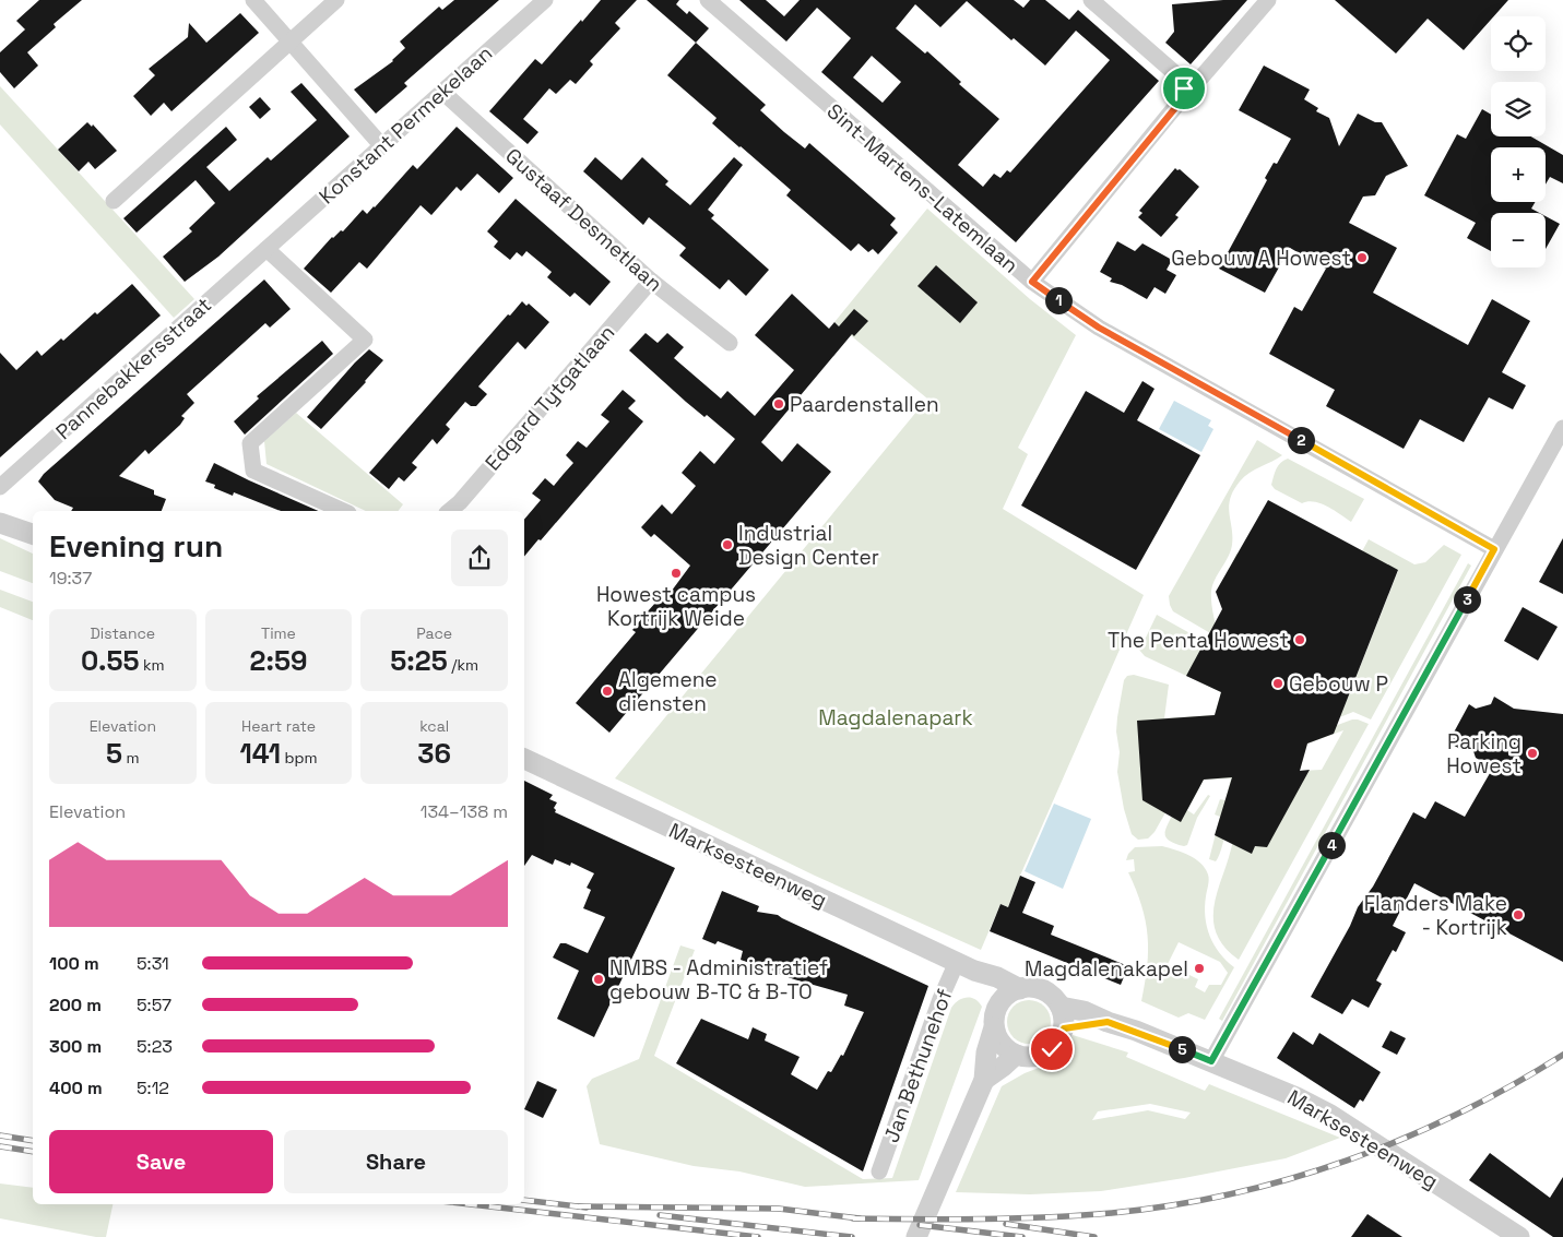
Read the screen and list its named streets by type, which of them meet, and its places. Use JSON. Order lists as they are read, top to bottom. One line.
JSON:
{"streets":{"street":["Konstant Permekelaan","Sint-Martens-Latemlaan","Gustaaf Desmetlaan","Pannebakkersstraat","Edgard Tytgatlaan","Marksesteenweg","Jan Bethunehof"]},"crossings":[["Konstant Permekelaan","Gustaaf Desmetlaan"],["Konstant Permekelaan","Pannebakkersstraat"],["Gustaaf Desmetlaan","Edgard Tytgatlaan"],["Marksesteenweg","Jan Bethunehof"]],"parks":["Magdalenapark"],"places":["Gebouw A Howest","Paardenstallen","Industrial Design Center","Howest campus Kortrijk Weide","The Penta Howest","Gebouw P","Algemene diensten","Parking Howest","Flanders Make - Kortrijk","Magdalenakapel","NMBS - Administratief gebouw B-TC & B-TO"],"page":{"map_buttons":["+","−"],"pins":["1","2","3","4","5"],"heading":["Evening run","19:37"],"stats":[["Distance","0.55 km"],["Time","2:59"],["Pace","5:25 /km"],["Elevation","5 m"],["Heart rate","141 bpm"],["kcal","36"]],"chart":["Elevation","134–138 m"],"list":[{"name":"100 m","note":"5:31"},{"name":"200 m","note":"5:57"},{"name":"300 m","note":"5:23"},{"name":"400 m","note":"5:12"}],"buttons":["Save","Share"]}}
